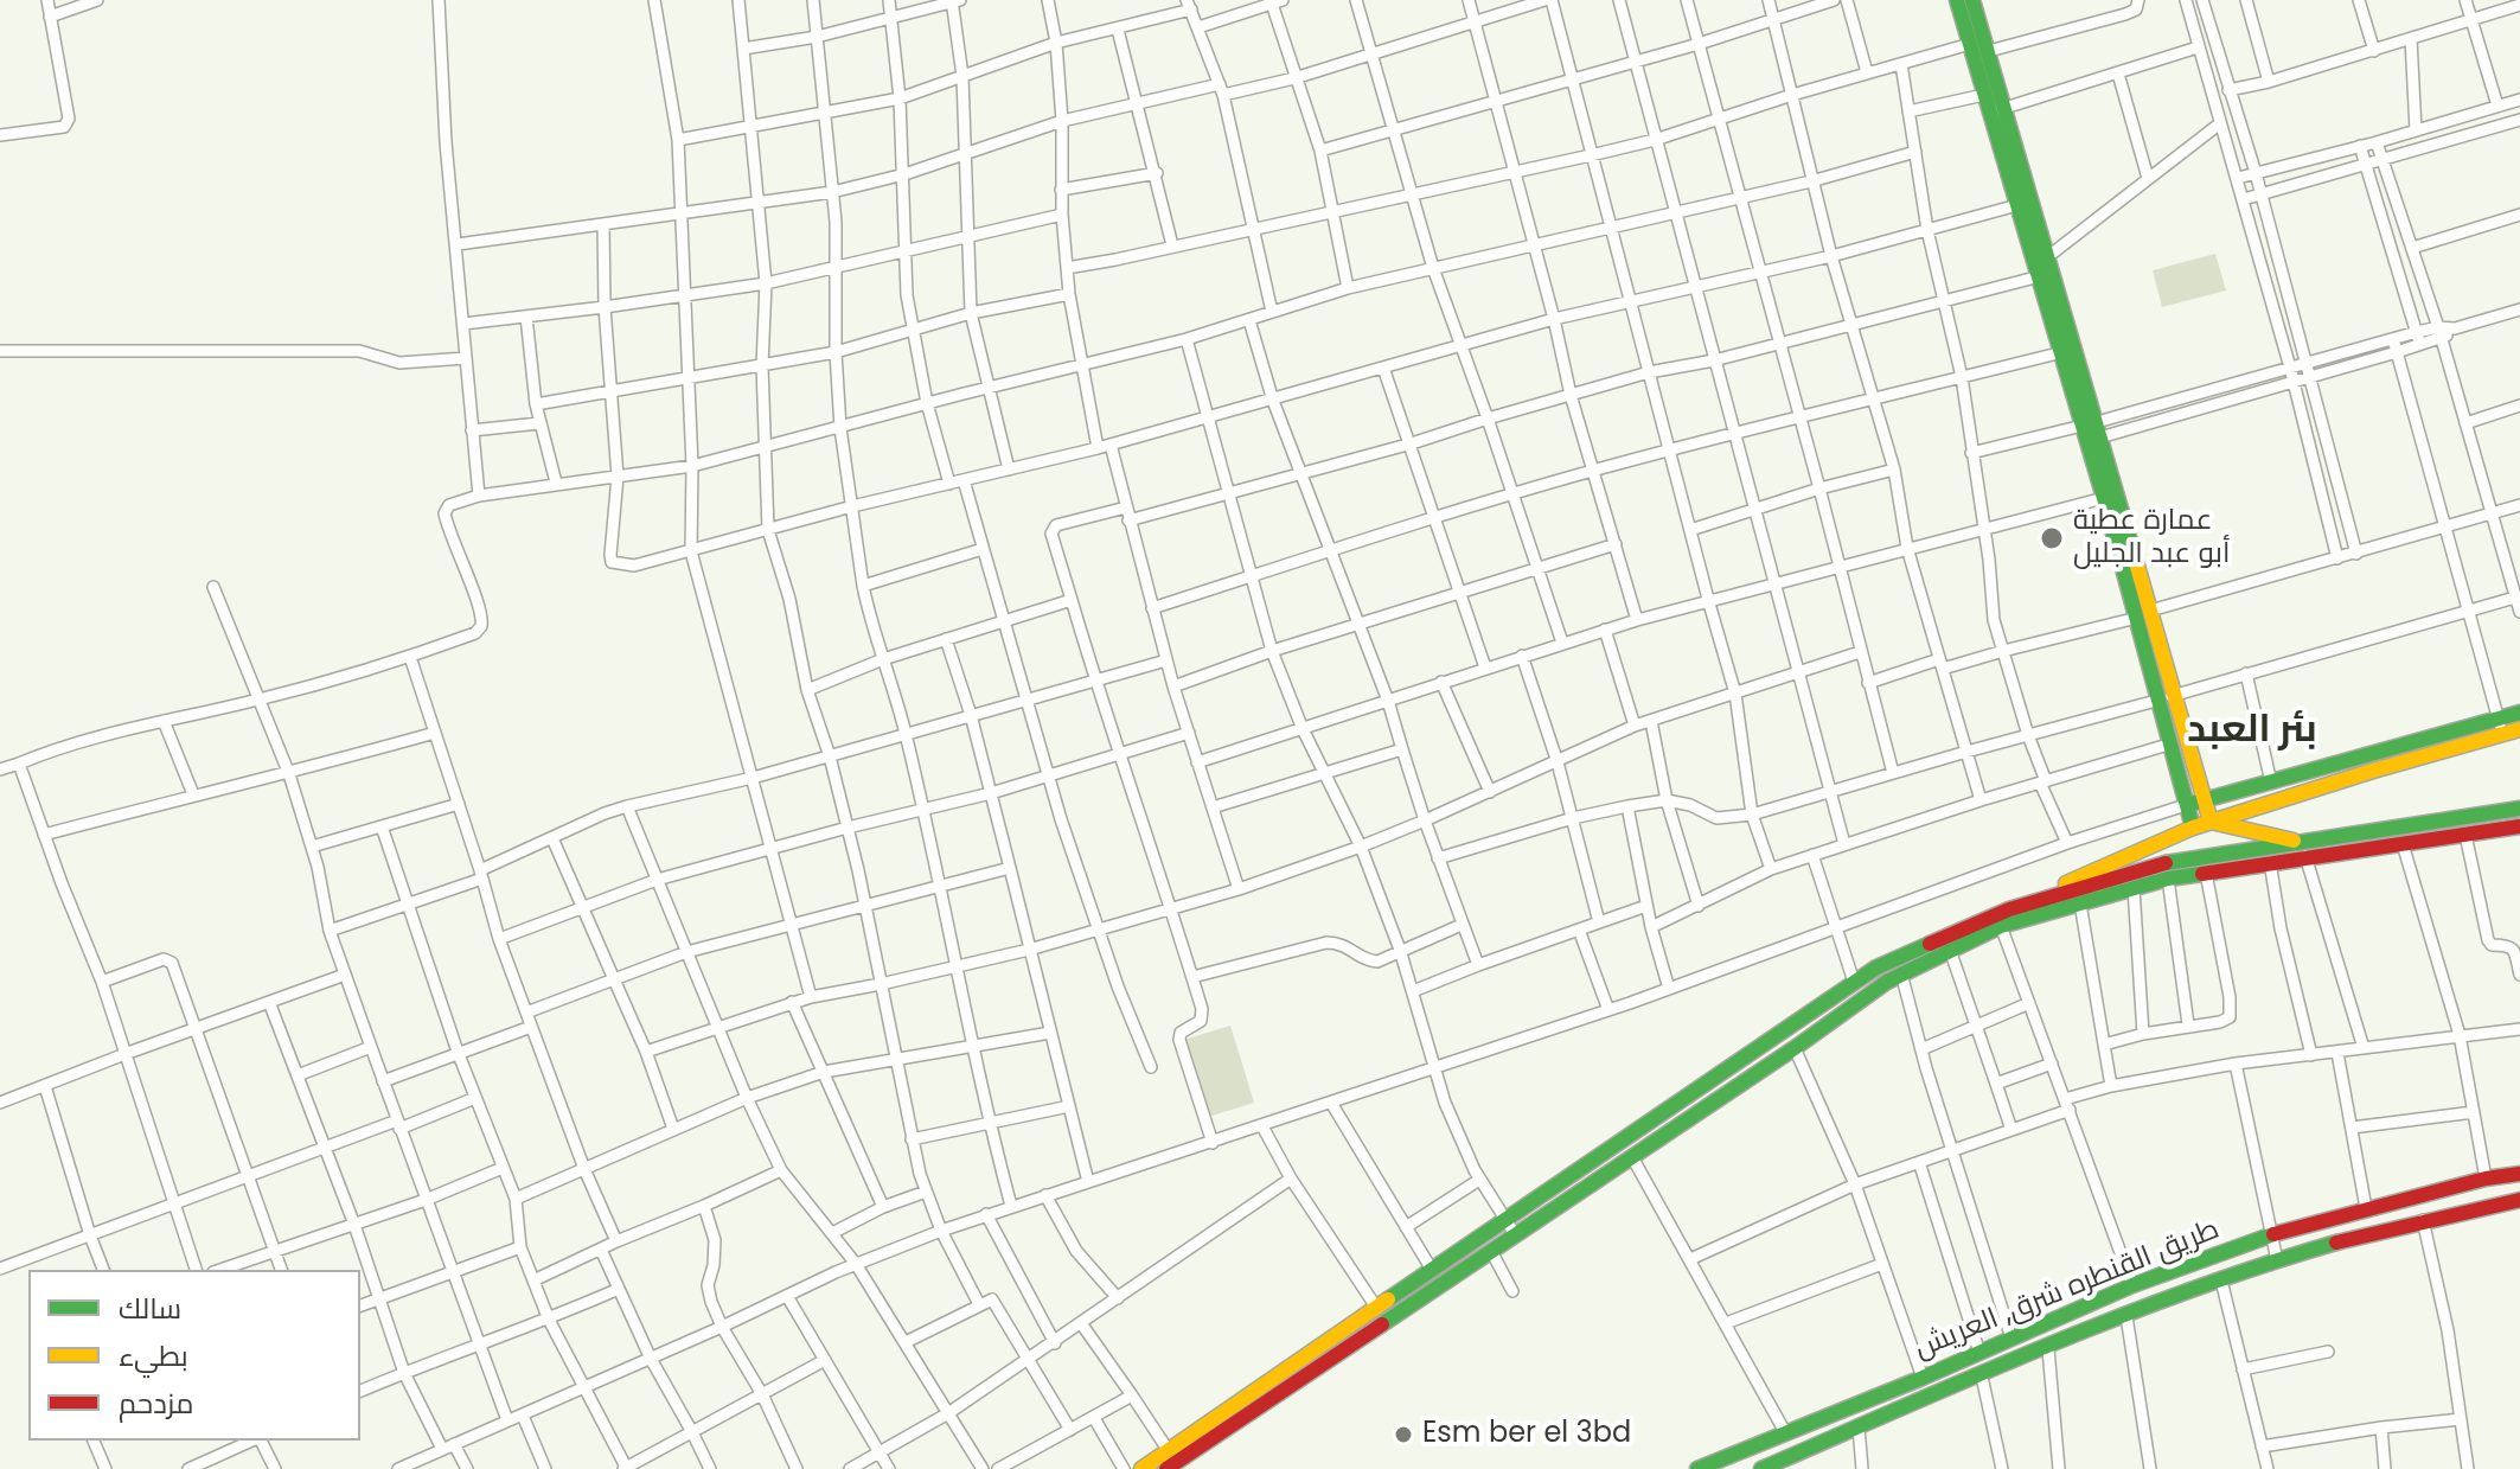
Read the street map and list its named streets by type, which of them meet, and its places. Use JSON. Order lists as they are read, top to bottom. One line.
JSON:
{"streets":{"main road":["طريق القنطره شرق, العريش"]},"districts":["بئر العبد"],"places":["عمارة عطية أبو عبد الجليل","Esm ber el 3bd"],"legend":["سالك","بطيء","مزدحم"]}
